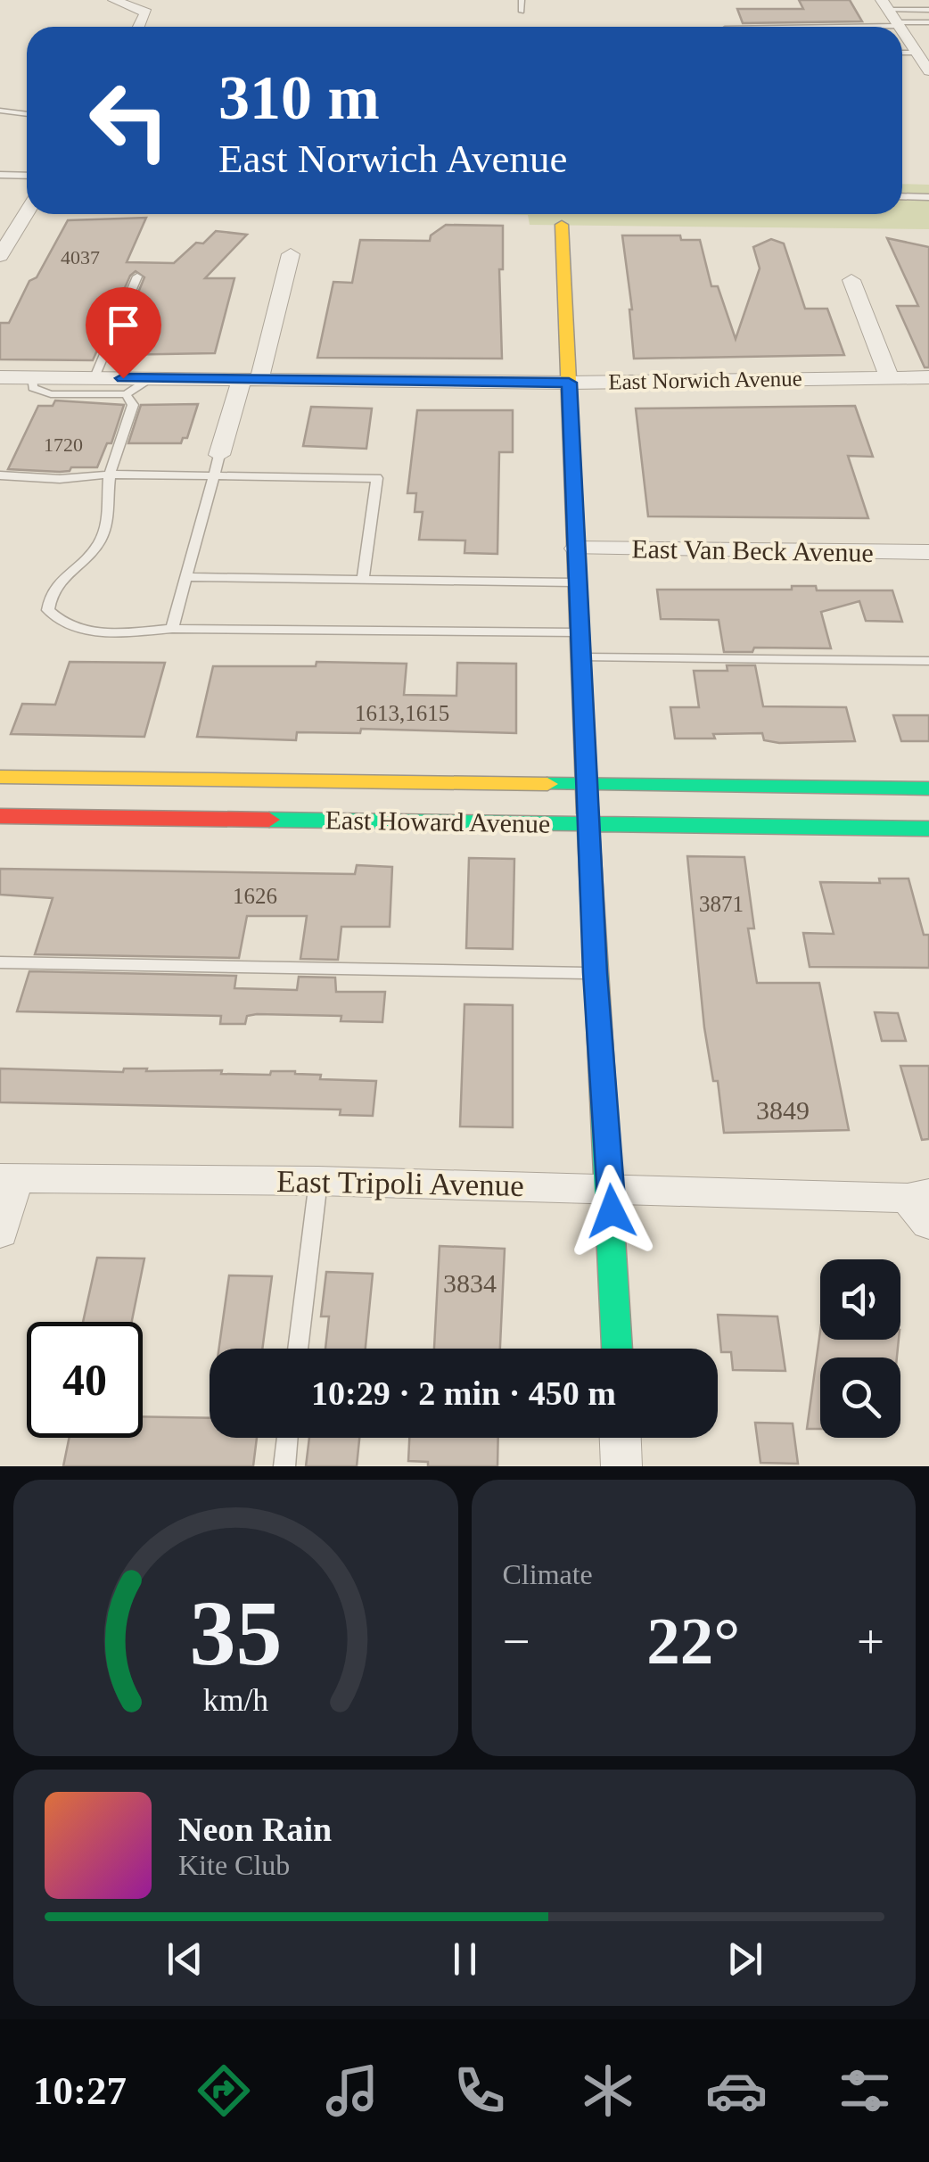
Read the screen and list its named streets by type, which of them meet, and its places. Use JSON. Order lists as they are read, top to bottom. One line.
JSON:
{"streets":{"street":["East Norwich Avenue","East Van Beck Avenue","East Howard Avenue","East Tripoli Avenue"]},"house_numbers":["4037","1720","1613,1615","1626","3871","3849","3834"],"page":{"turn":["310 m","East Norwich Avenue"],"limit":"40","trip":"10:29 · 2 min · 450 m","tile":"Climate","heat":["−","22°","+"],"song":["Neon Rain","Kite Club"],"tabs":"10:27","gauge":["35","km/h"]}}
